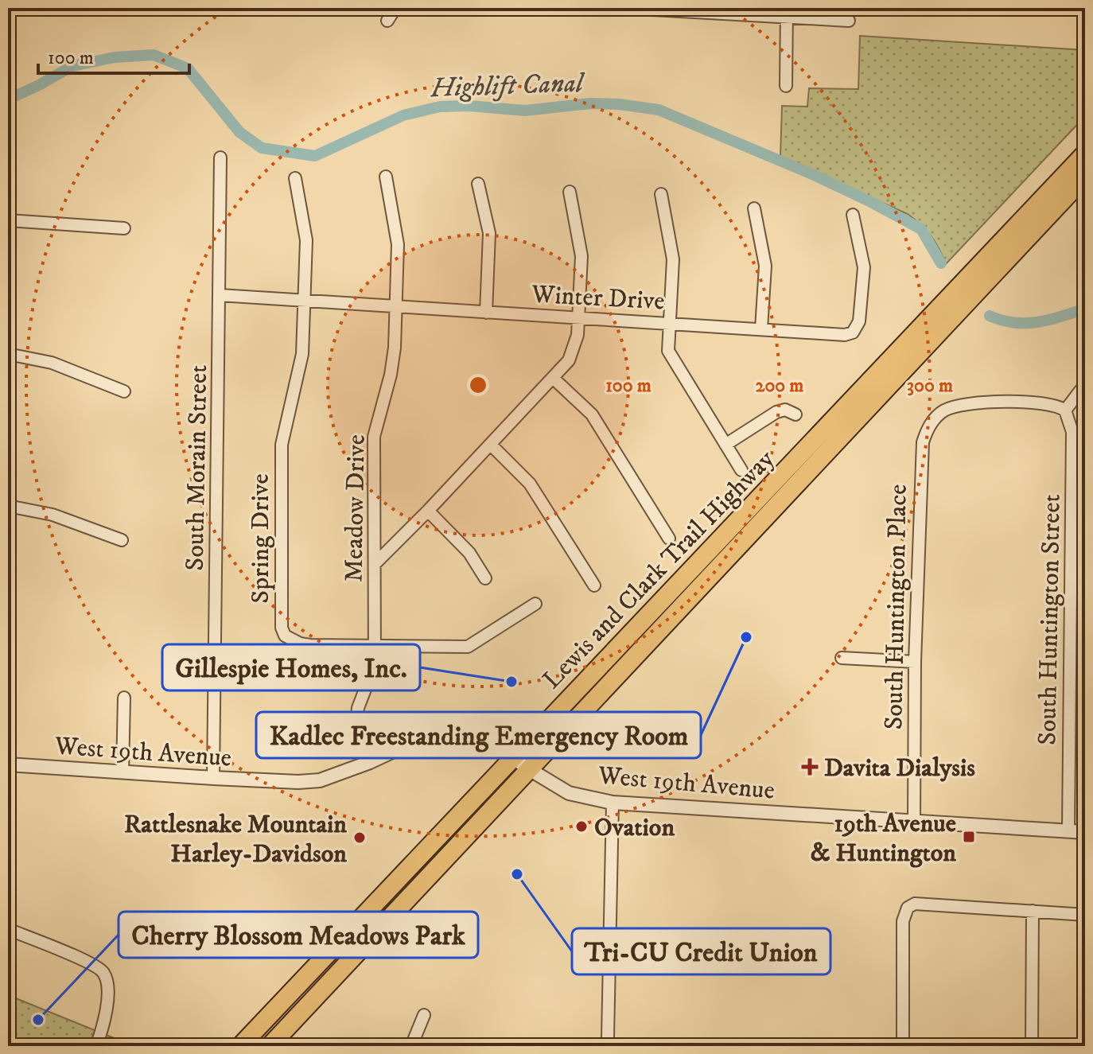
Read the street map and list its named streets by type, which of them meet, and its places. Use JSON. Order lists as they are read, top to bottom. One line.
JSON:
{"streets":{"highway":["Lewis and Clark Trail Highway"],"street":["Winter Drive","South Morain Street","Meadow Drive","Spring Drive","South Huntington Place","South Huntington Street","West 19th Avenue"]},"crossings":[["Winter Drive","South Morain Street"],["Winter Drive","Meadow Drive"],["Winter Drive","Spring Drive"],["South Morain Street","West 19th Avenue"],["Meadow Drive","Spring Drive"],["Meadow Drive","West 19th Avenue"],["Lewis and Clark Trail Highway","West 19th Avenue"],["South Huntington Place","South Huntington Street"],["South Huntington Place","West 19th Avenue"],["South Huntington Street","West 19th Avenue"]],"water":["Highlift Canal"],"places":{"other":["Kadlec Freestanding Emergency Room","Gillespie Homes, Inc.","Ovation","Rattlesnake Mountain Harley-Davidson","Tri-CU Credit Union","Cherry Blossom Meadows Park"],"health":["Davita Dialysis"],"transit":["19th Avenue & Huntington"]},"scale_bar":"100 m","rings":["100 m","200 m","300 m"]}
